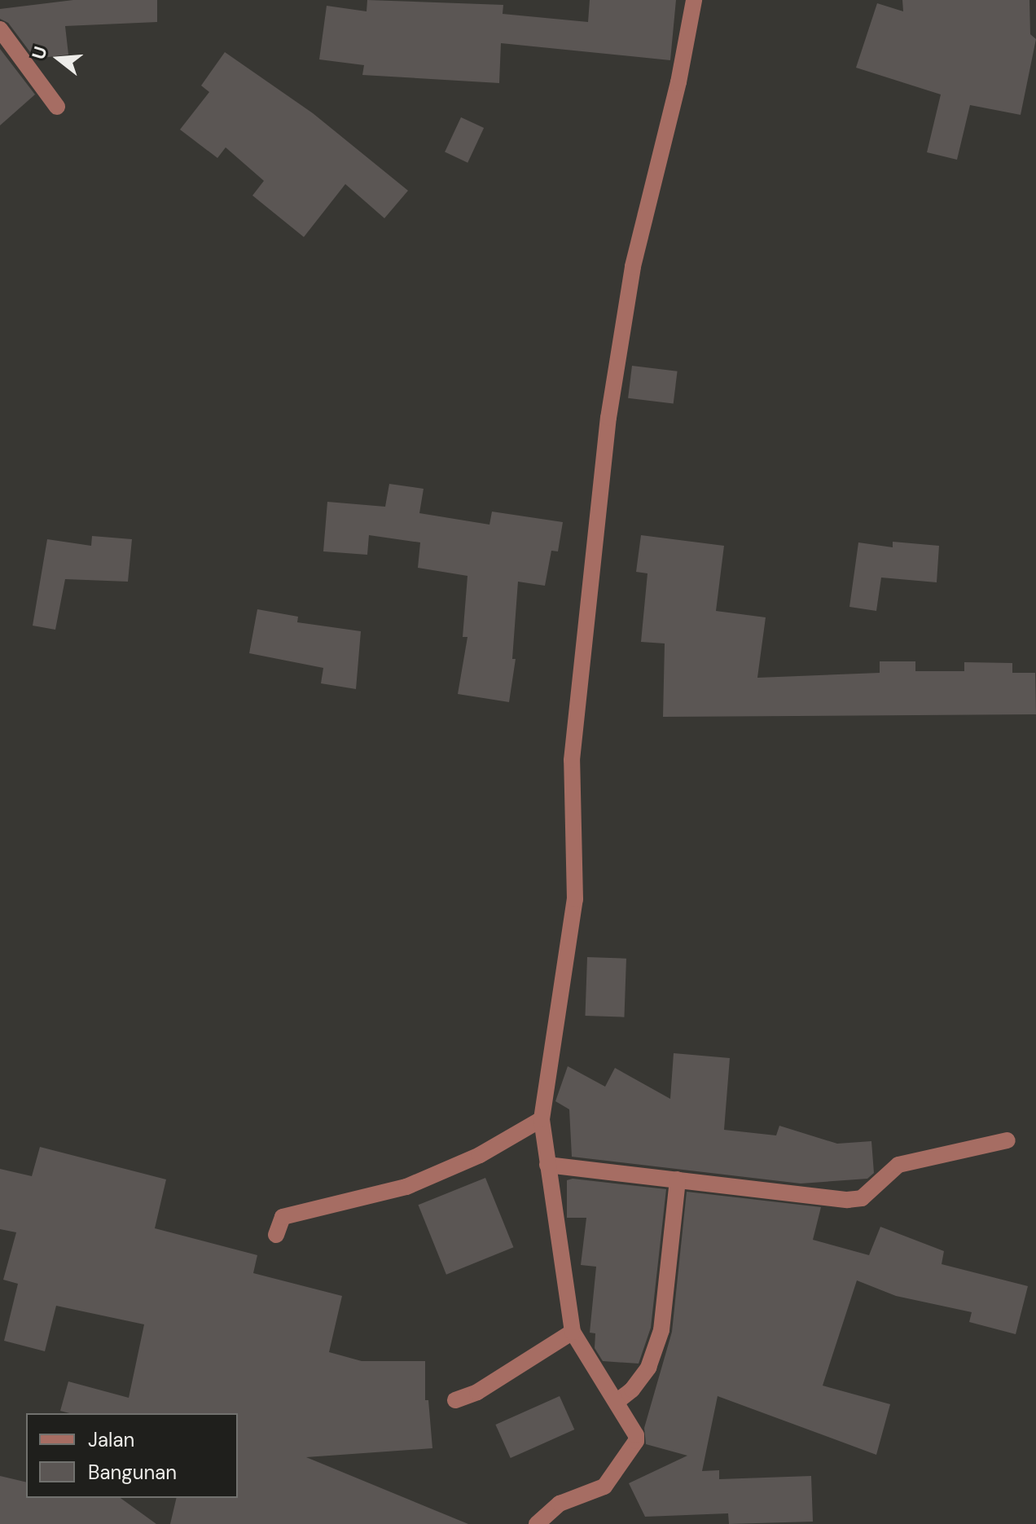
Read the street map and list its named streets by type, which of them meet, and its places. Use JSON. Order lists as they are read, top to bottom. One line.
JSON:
{"legend":["Jalan","Bangunan"],"north":"left"}
